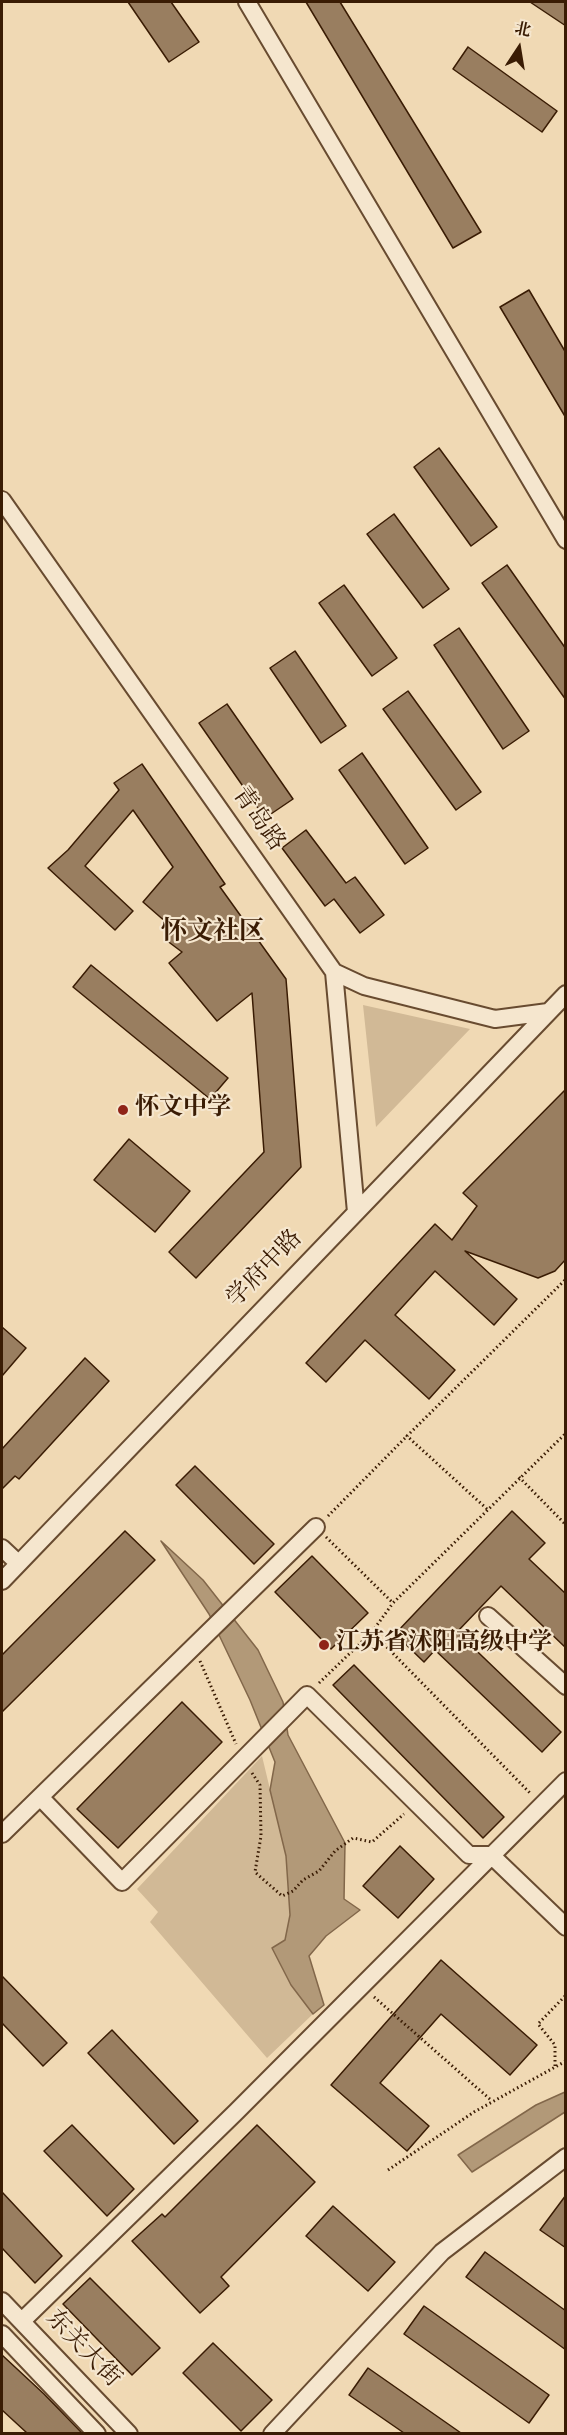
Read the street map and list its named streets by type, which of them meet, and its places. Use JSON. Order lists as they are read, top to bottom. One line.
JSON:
{"streets":{"street":["青岛路","学府中路","东关大街"]},"crossings":[["青岛路","学府中路"]],"districts":["怀文社区"],"places":["怀文中学","江苏省沭阳高级中学"],"north":"top"}
